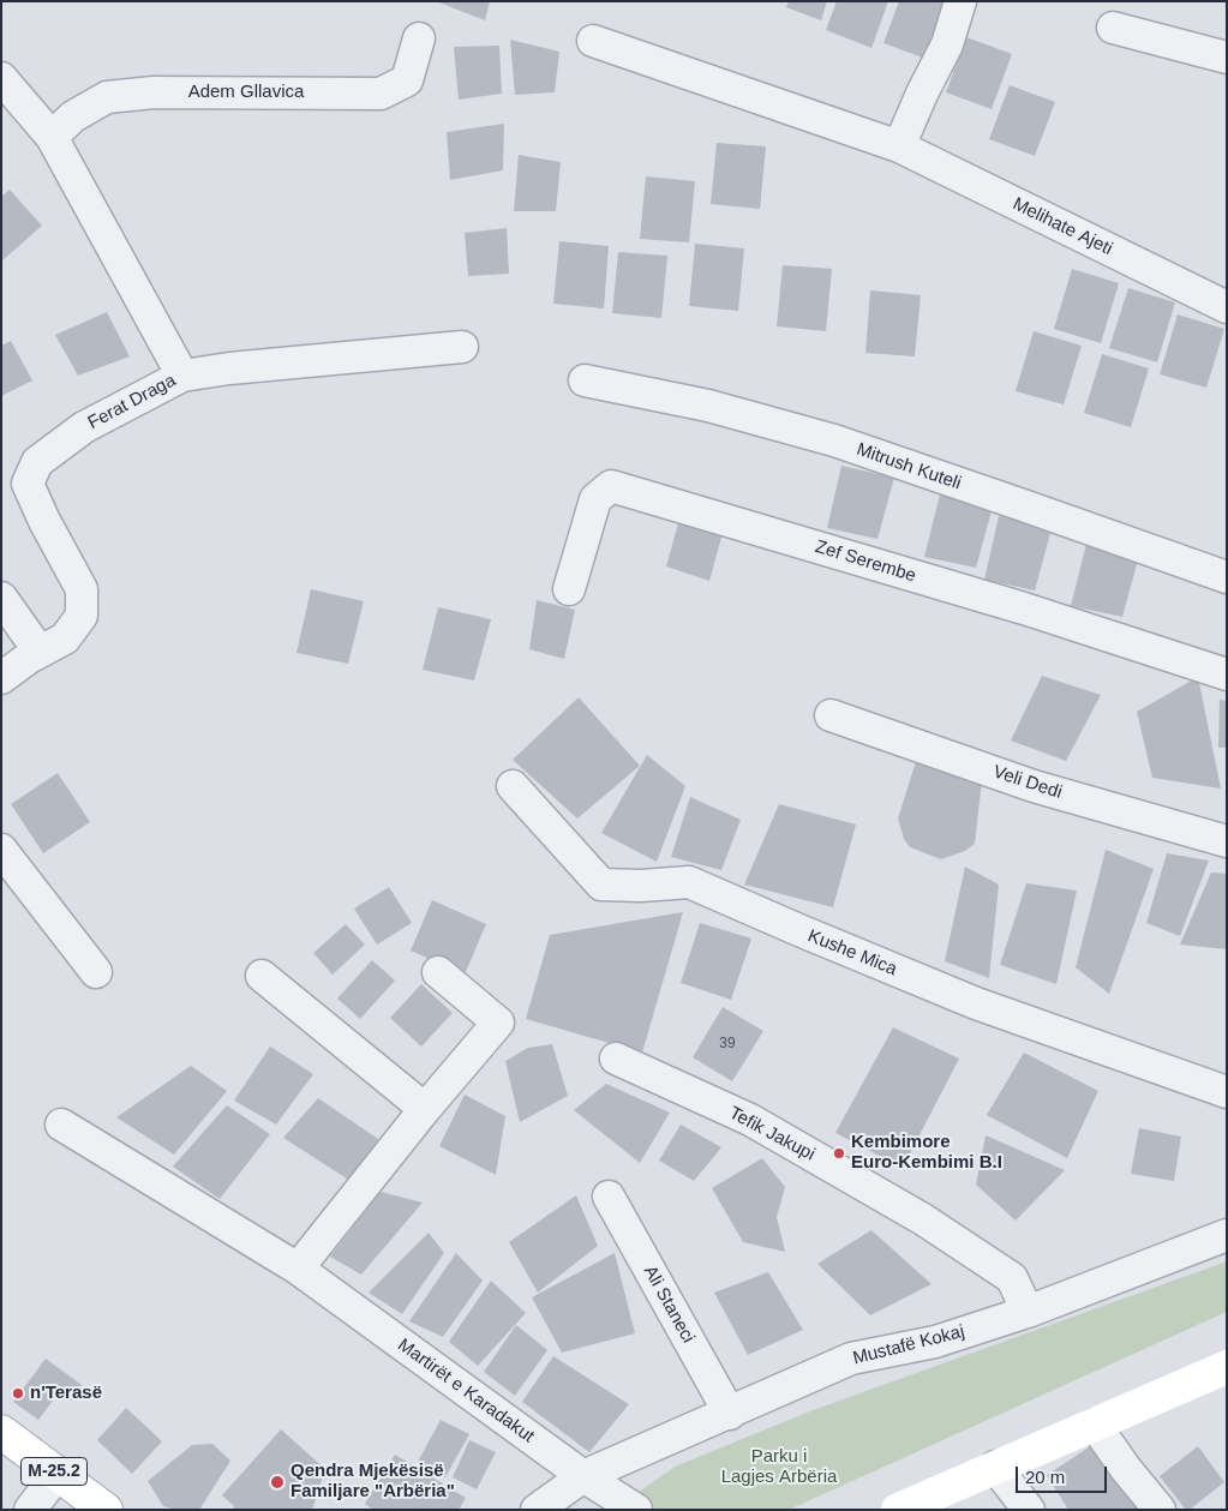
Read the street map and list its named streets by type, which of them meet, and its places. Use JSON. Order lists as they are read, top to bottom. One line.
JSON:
{"streets":{"street":["Adem Gllavica","Melihate Ajeti","Ferat Draga","Mitrush Kuteli","Zef Serembe","Veli Dedi","Kushe Mica","Tefik Jakupi","Ali Staneci","Mustafë Kokaj","Martirët e Karadakut","M-25.2"]},"crossings":[["Tefik Jakupi","Mustafë Kokaj"],["Ali Staneci","Mustafë Kokaj"],["Mustafë Kokaj","Martirët e Karadakut"]],"parks":["Parku i Lagjes Arbëria"],"places":["Kembimore Euro-Kembimi B.I","n'Terasë","Qendra Mjekësisë Familjare \"Arbëria\""],"house_numbers":["39"],"scale_bar":"20 m"}
